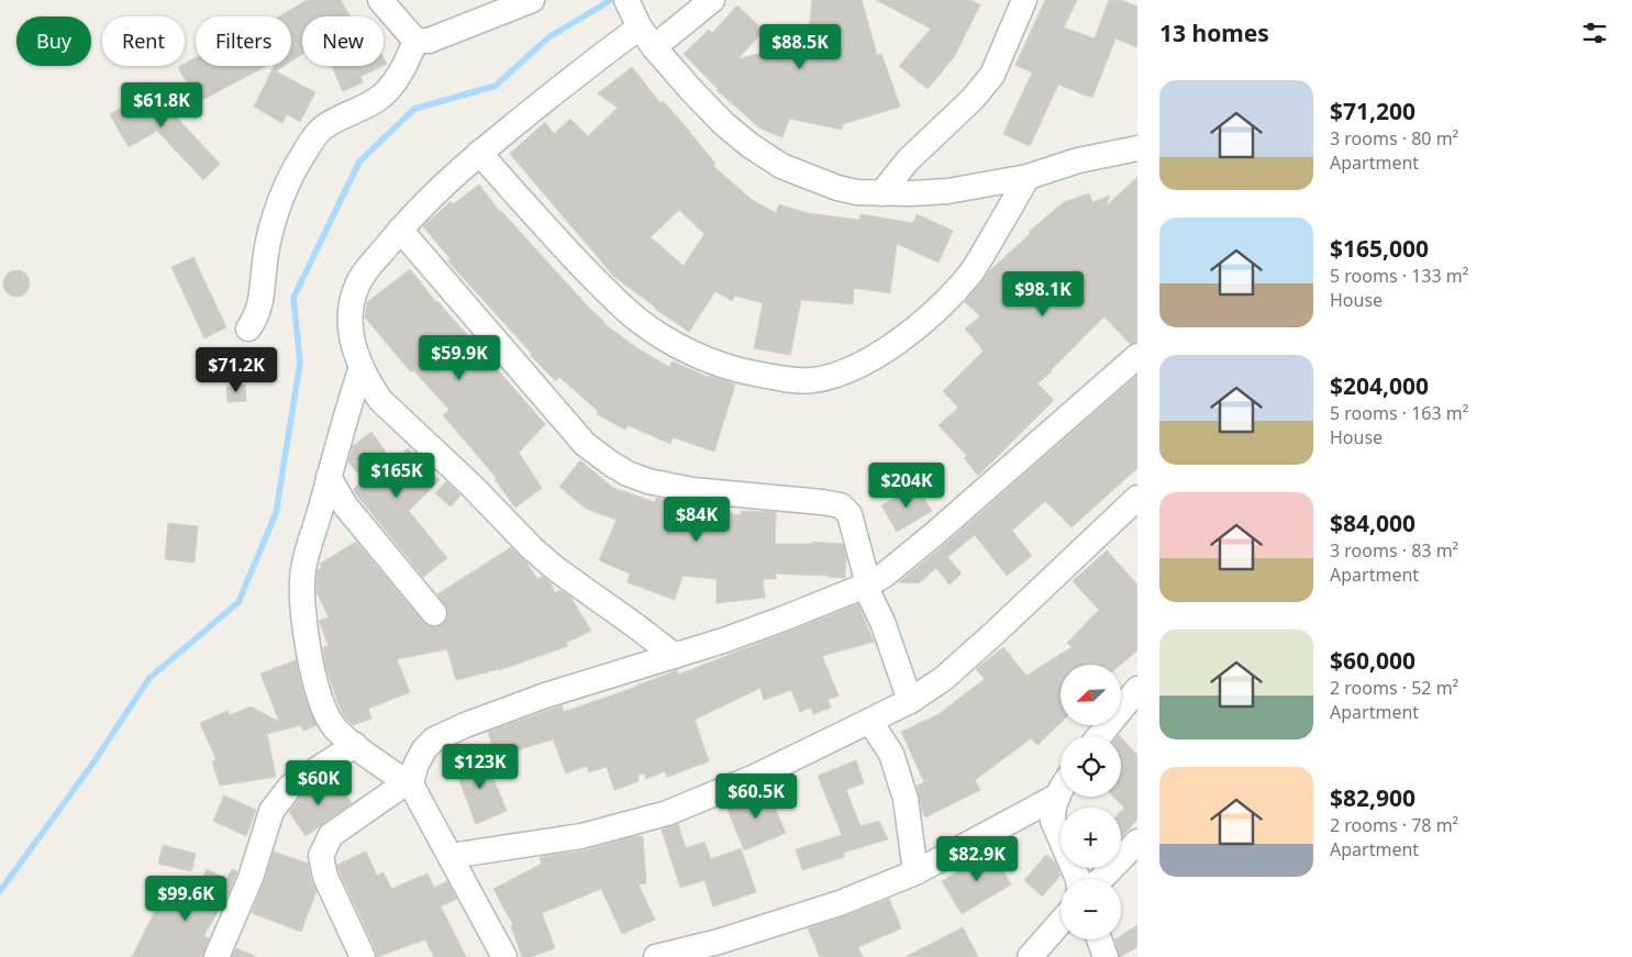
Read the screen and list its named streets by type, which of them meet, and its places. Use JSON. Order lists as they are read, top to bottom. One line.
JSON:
{"north":"bottom left","page":{"heading":"13 homes","chip":["Buy","Rent","Filters","New"],"price":["$88.5K","$61.8K","$98.1K","$59.9K","$71.2K","$165K","$204K","$84K","$123K","$60K","$60.5K","$82.9K","$99.6K"],"list":[{"name":"$71,200","note":"3 rooms · 80 m² · Apartment"},{"name":"$165,000","note":"5 rooms · 133 m² · House"},{"name":"$204,000","note":"5 rooms · 163 m² · House"},{"name":"$84,000","note":"3 rooms · 83 m² · Apartment"},{"name":"$60,000","note":"2 rooms · 52 m² · Apartment"},{"name":"$82,900","note":"2 rooms · 78 m² · Apartment"}],"map_buttons":["+","−"]}}
